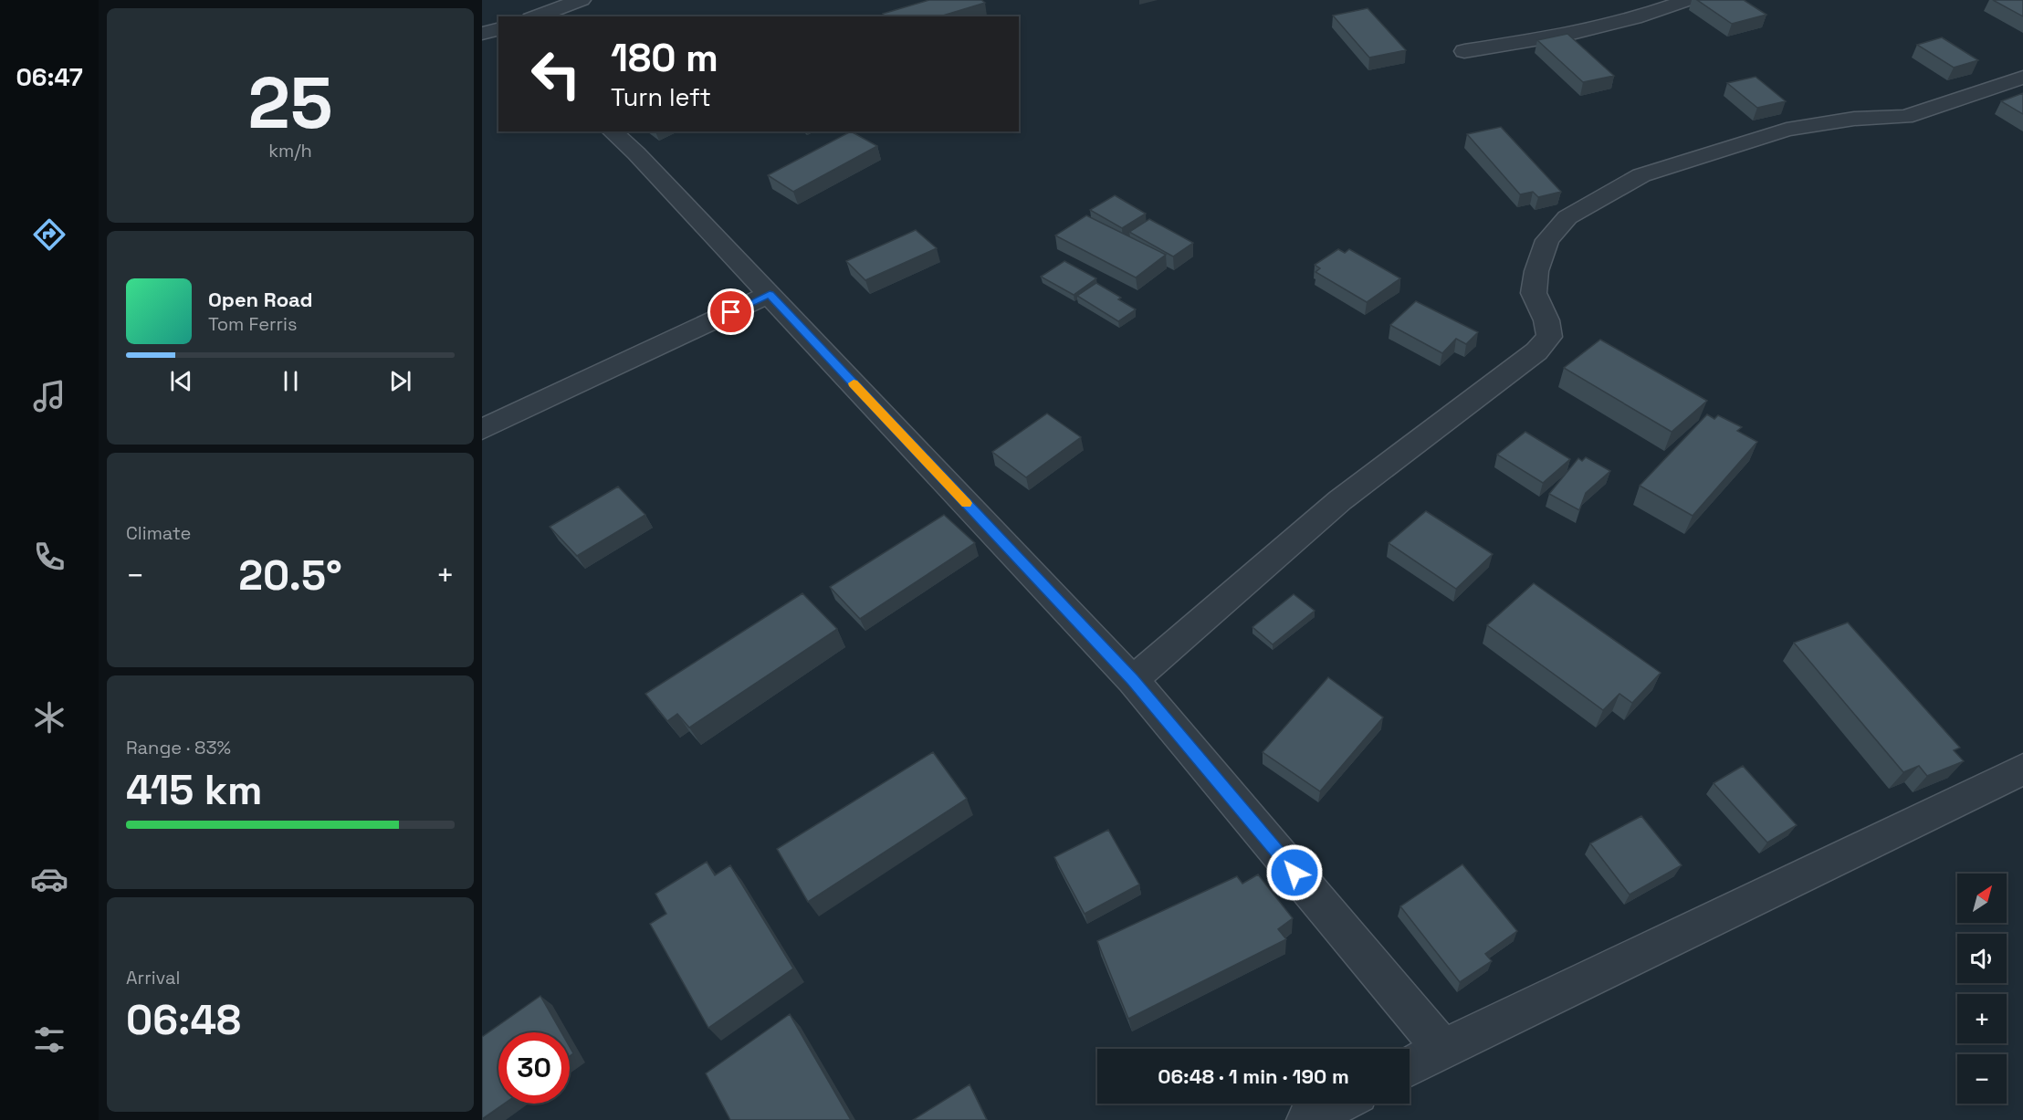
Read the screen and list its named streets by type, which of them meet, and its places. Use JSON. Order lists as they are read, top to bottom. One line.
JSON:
{"north":"top right","page":{"tabs":"06:47","tile":[["25","km/h"],"Climate",["Range · 83%","415 km"],["Arrival","06:48"]],"turn":["180 m","Turn left"],"song":["Open Road","Tom Ferris"],"heat":["−","20.5°","+"],"map_buttons":["+","−"],"limit":"30","trip":"06:48 · 1 min · 190 m"}}
